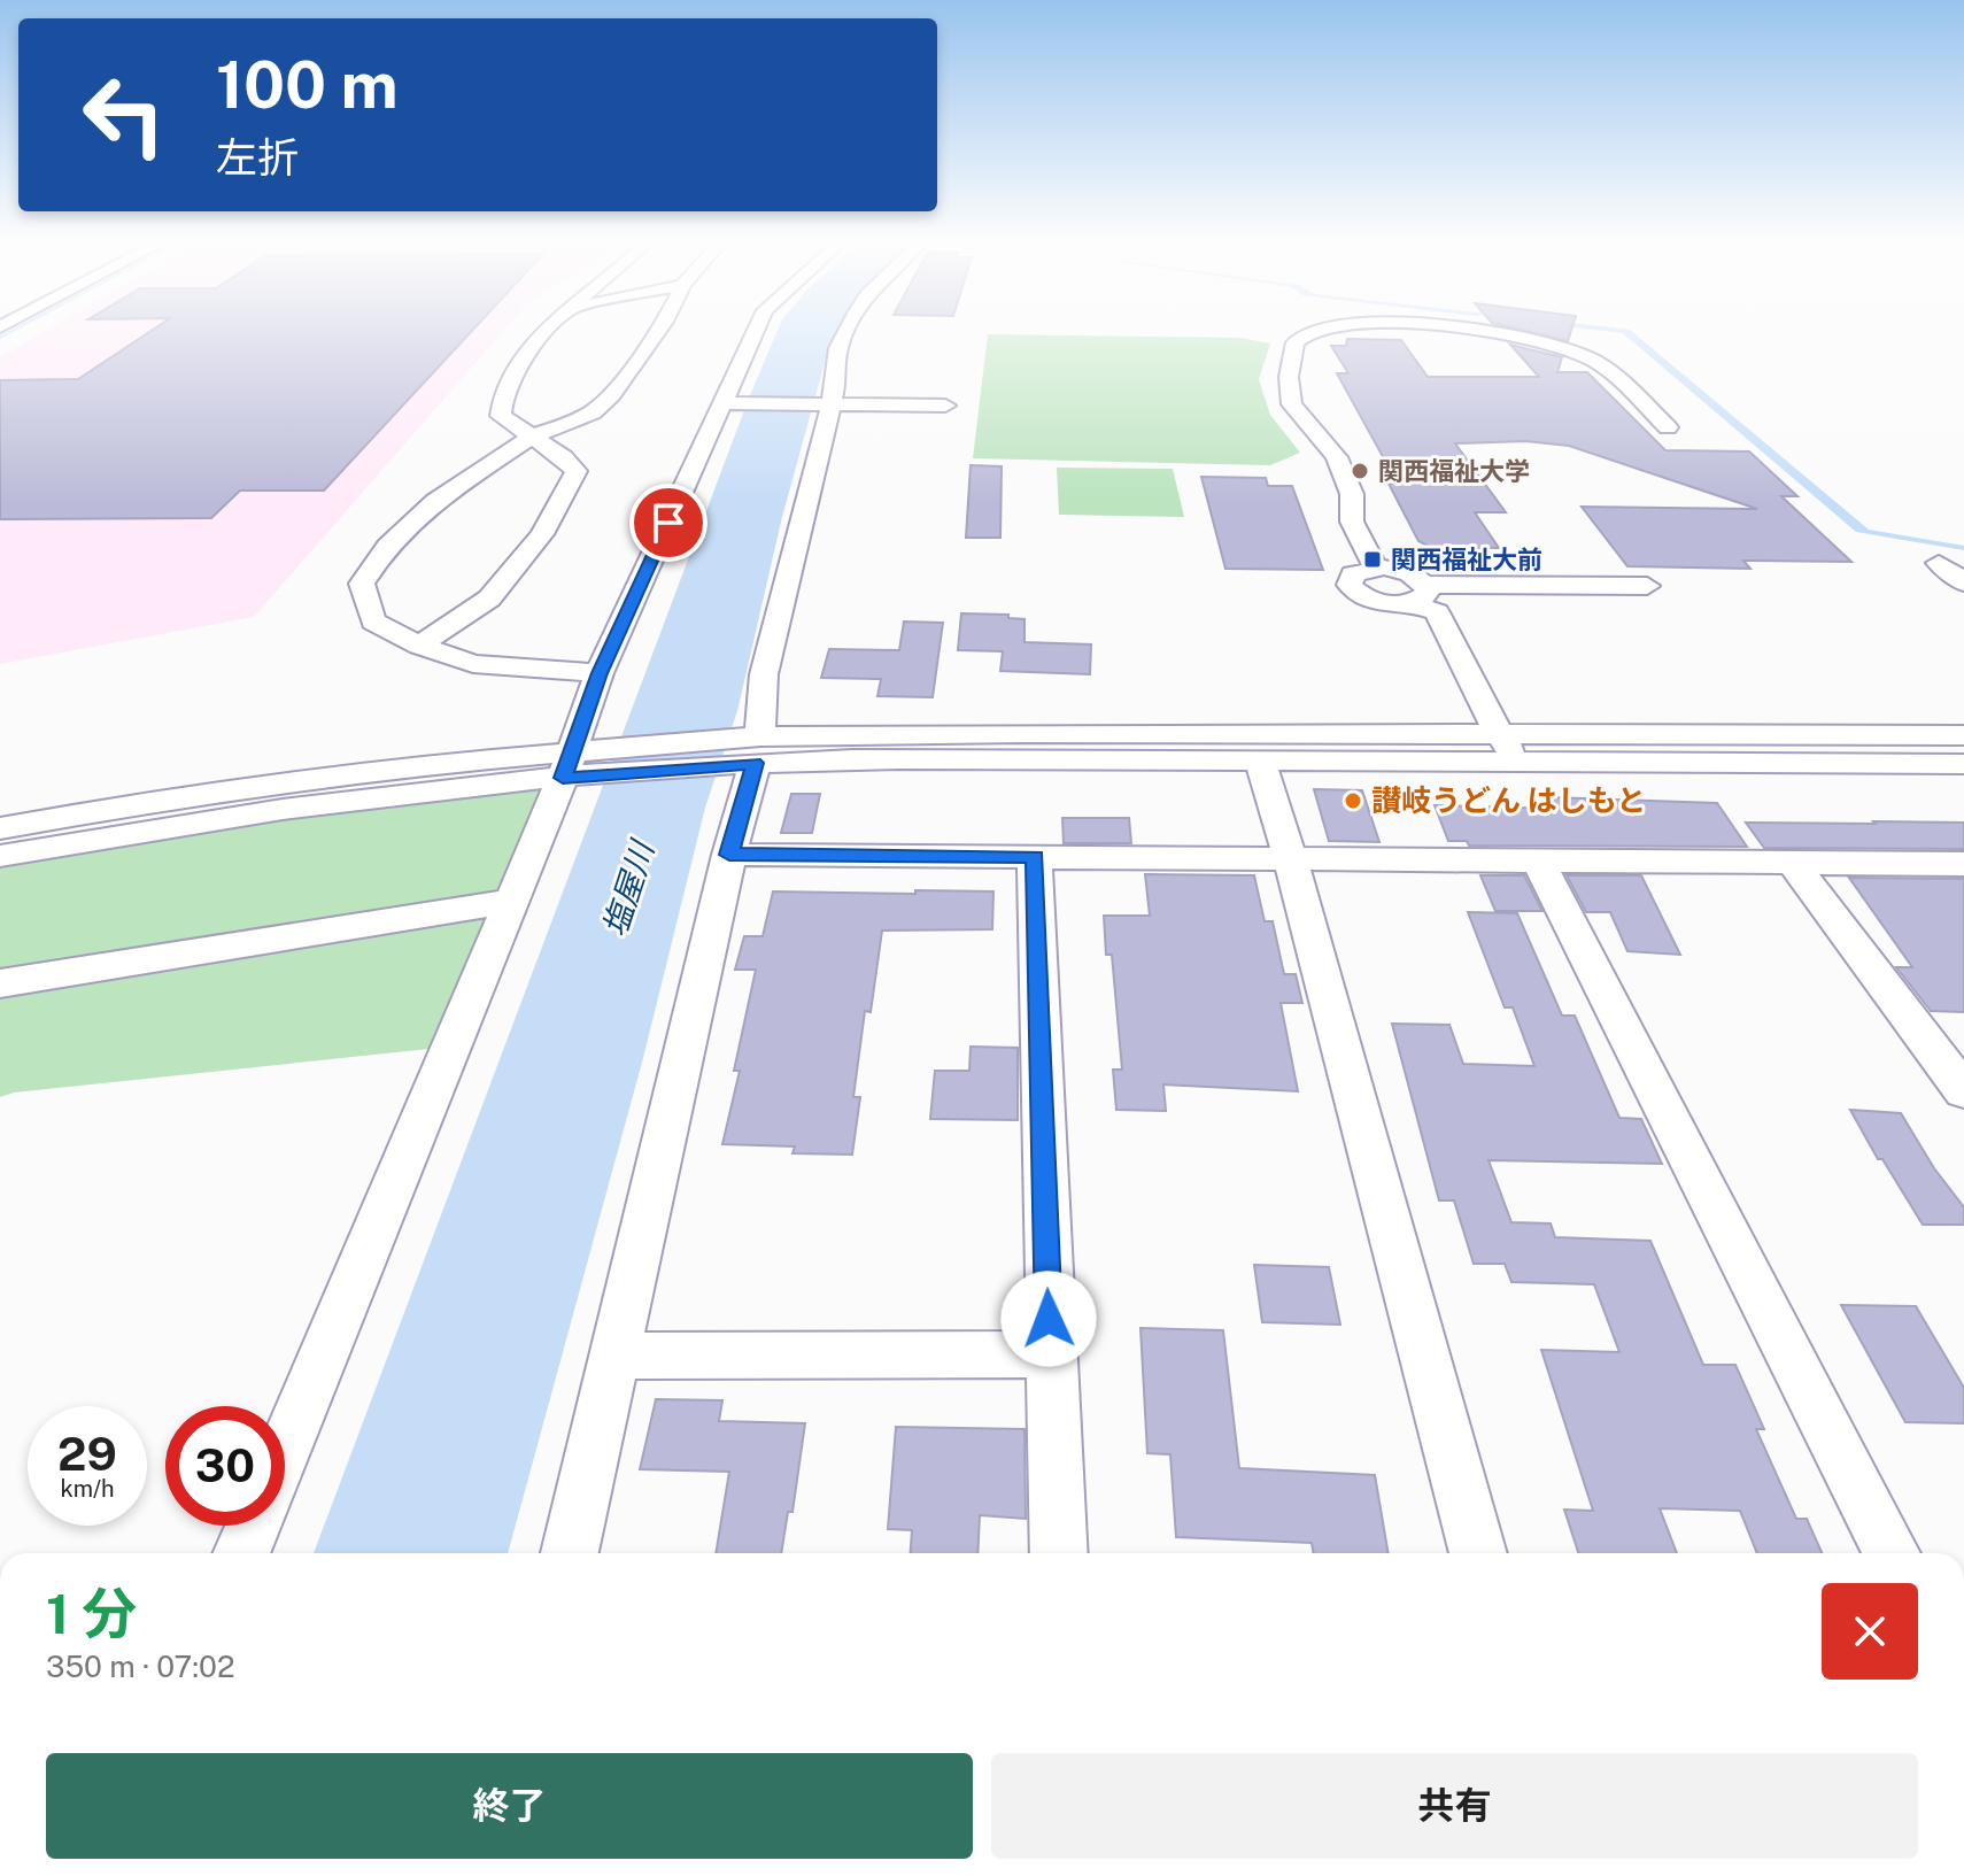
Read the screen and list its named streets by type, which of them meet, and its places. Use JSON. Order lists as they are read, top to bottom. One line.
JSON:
{"water":["塩屋川"],"places":{"other":["関西福祉大学","讃岐うどん はしもと"],"transit":["関西福祉大前"]},"page":{"turn":["100 m","左折"],"speed":"29 km/h","limit":"30","heading":["1 分","350 m · 07:02"],"buttons":["終了","共有"]}}
